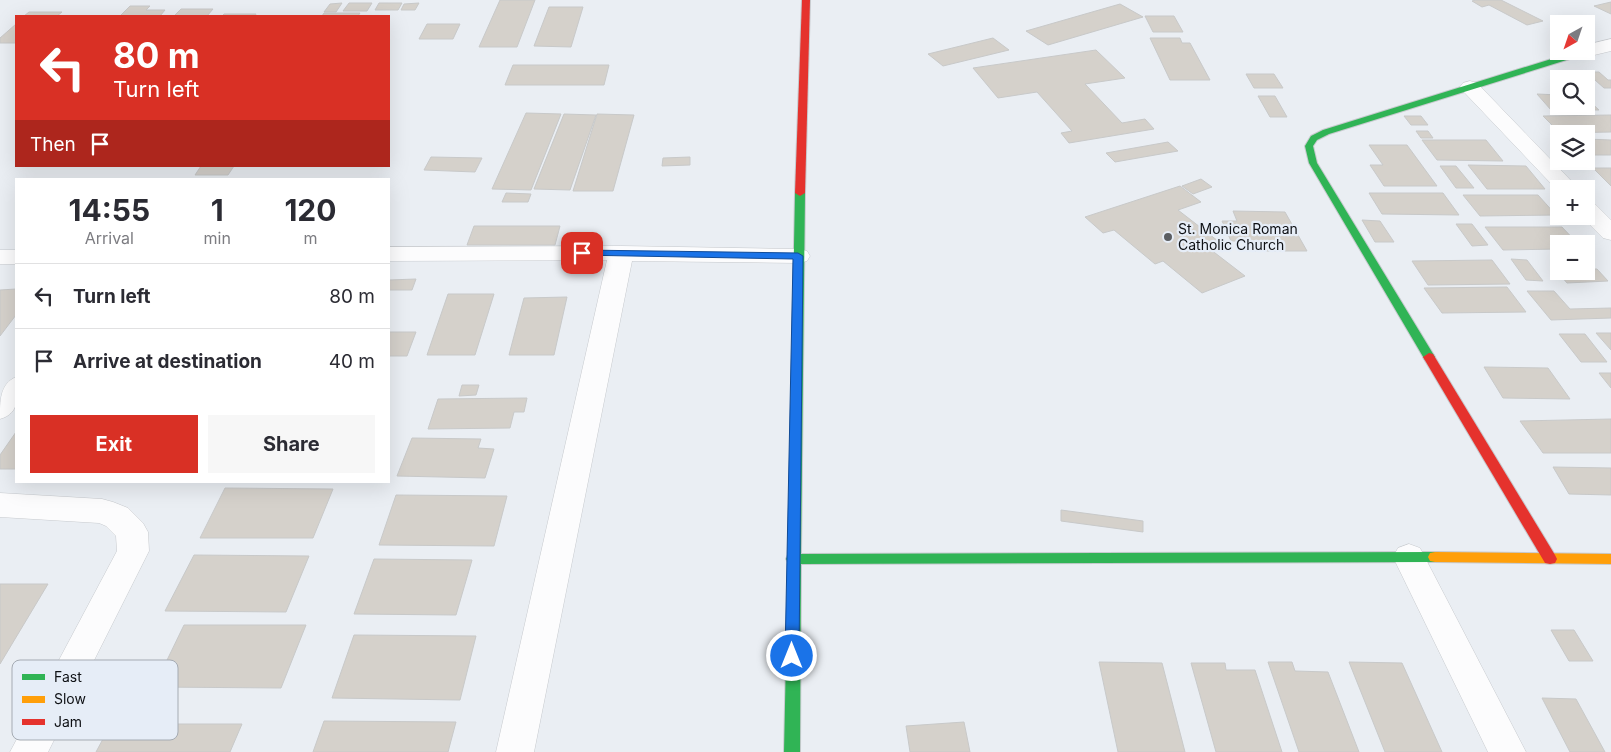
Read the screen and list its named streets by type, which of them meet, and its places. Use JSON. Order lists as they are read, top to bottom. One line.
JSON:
{"places":["St. Monica Roman Catholic Church"],"legend":["Fast","Slow","Jam"],"north":"bottom left","page":{"map_buttons":["+","−"],"turn":["80 m","Turn left"],"then":"Then","eta":["14:55","Arrival","1","min","120","m"],"list":[{"name":"Turn left","value":"80 m"},{"name":"Arrive at destination","value":"40 m"}],"buttons":["Exit","Share"]}}
